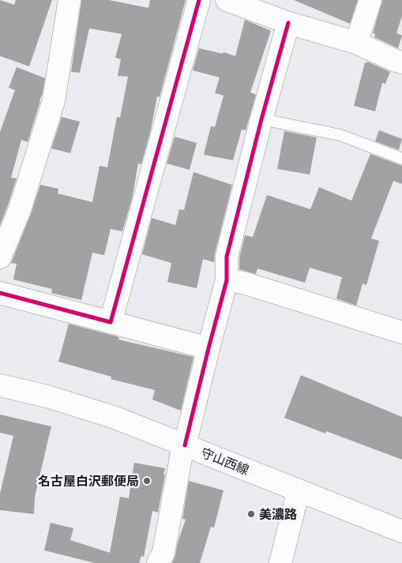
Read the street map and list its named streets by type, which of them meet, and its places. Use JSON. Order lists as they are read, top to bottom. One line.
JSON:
{"streets":{"street":["守山西線"]},"places":["名古屋白沢郵便局","美濃路"]}
